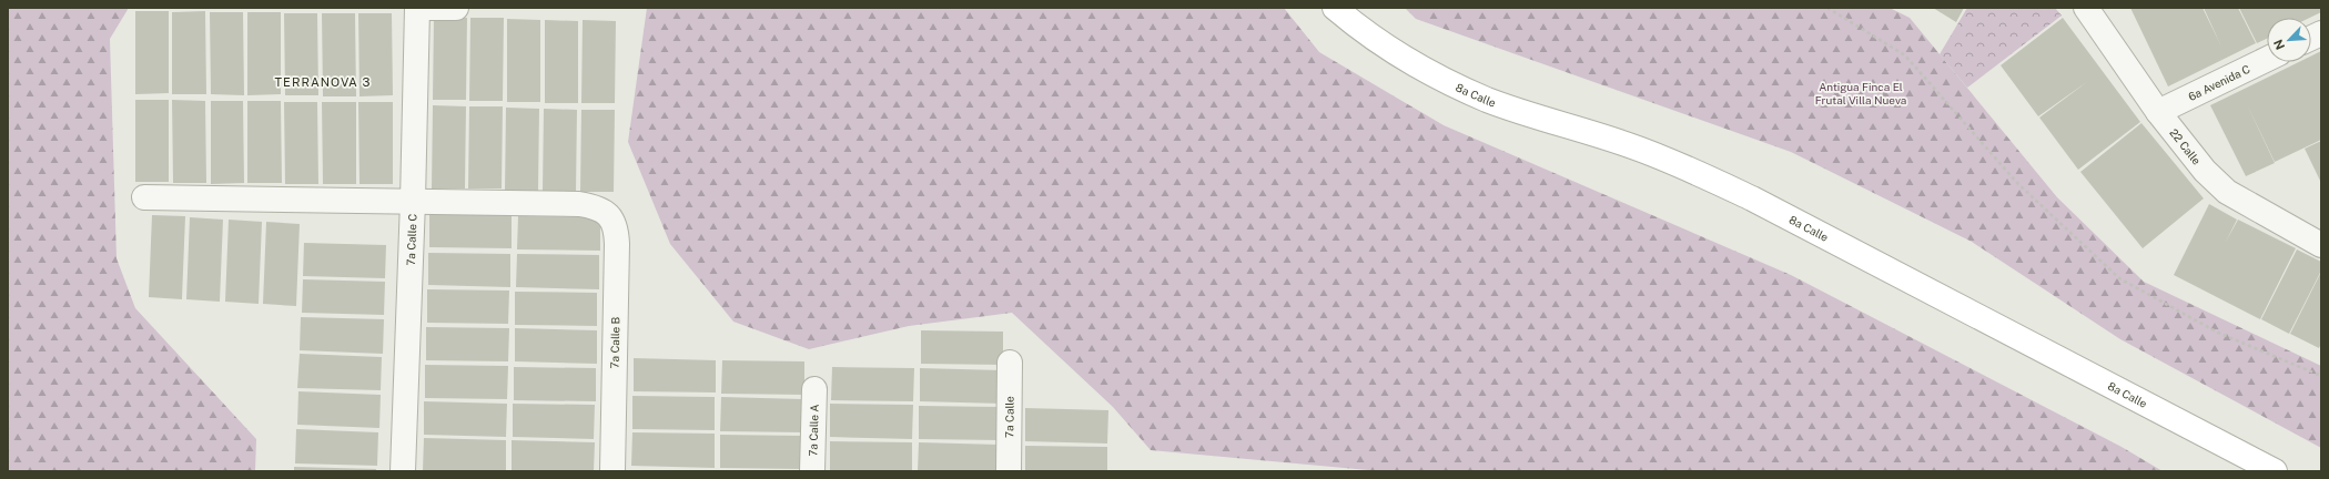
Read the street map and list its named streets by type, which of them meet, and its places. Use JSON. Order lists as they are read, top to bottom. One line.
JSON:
{"streets":{"main road":["8a Calle"],"street":["6a Avenida C","22 Calle","7a Calle C","7a Calle B","7a Calle","7a Calle A"]},"crossings":[["6a Avenida C","22 Calle"],["7a Calle C","7a Calle B"]],"districts":["TERRANOVA 3"],"parks":["Antigua Finca El Frutal Villa Nueva"],"north":"bottom left"}
